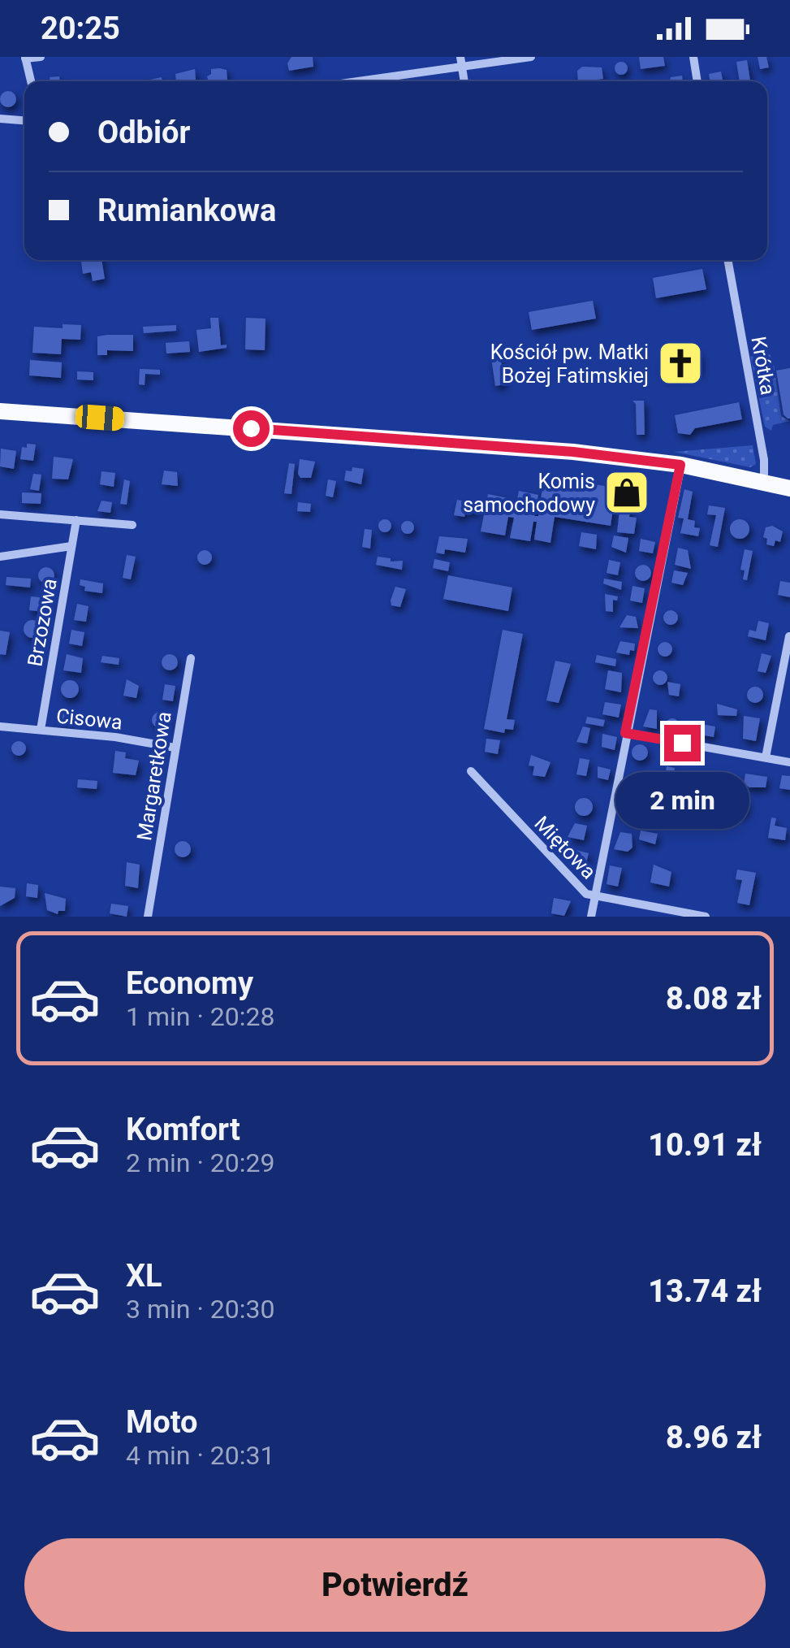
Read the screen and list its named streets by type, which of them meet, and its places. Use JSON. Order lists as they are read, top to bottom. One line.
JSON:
{"streets":{"street":["Krótka","Brzozowa","Cisowa","Margaretkowa","Miętowa"]},"crossings":[["Brzozowa","Cisowa"],["Cisowa","Margaretkowa"]],"places":{"church":["Kościół pw. Matki Bożej Fatimskiej"],"shop":["Komis samochodowy"]},"page":{"status":"20:25","banner":["Odbiór","Rumiankowa"],"bubble":"2 min","list":[{"name":"Economy","note":"1 min · 20:28","value":"8.08 zł"},{"name":"Komfort","note":"2 min · 20:29","value":"10.91 zł"},{"name":"XL","note":"3 min · 20:30","value":"13.74 zł"},{"name":"Moto","note":"4 min · 20:31","value":"8.96 zł"}],"buttons":"Potwierdź"}}
